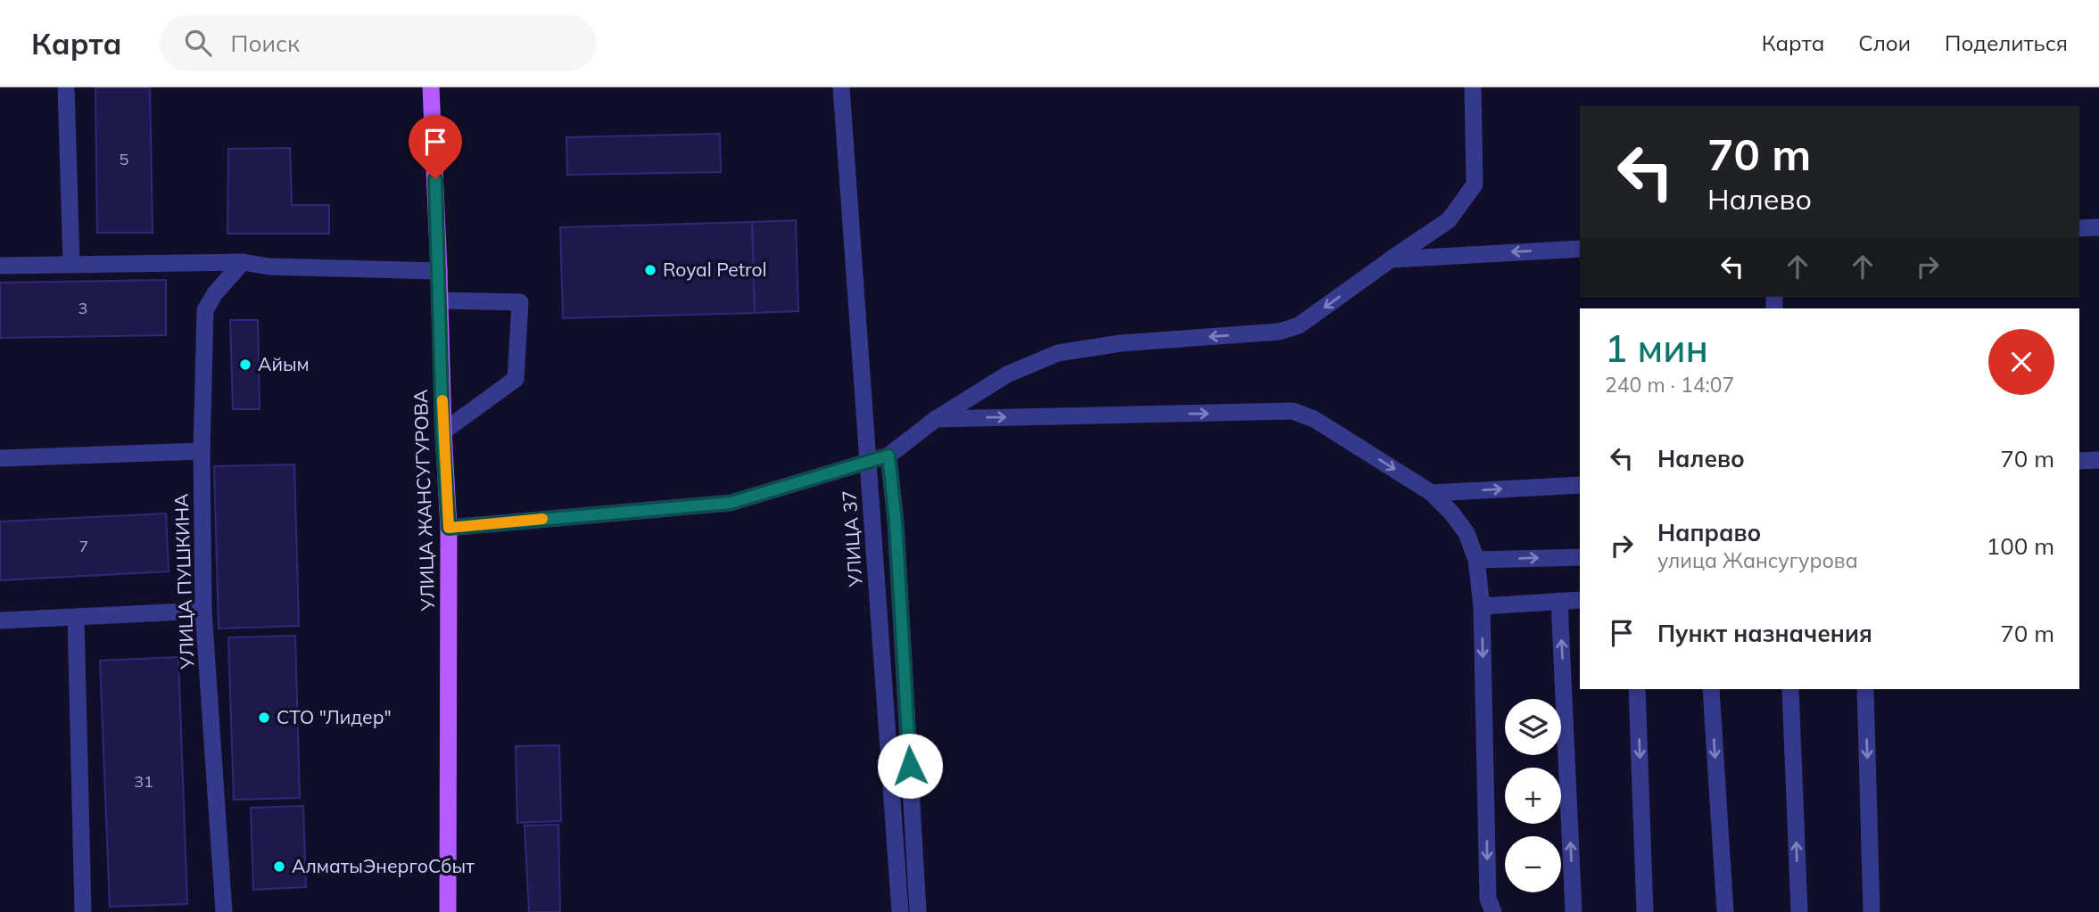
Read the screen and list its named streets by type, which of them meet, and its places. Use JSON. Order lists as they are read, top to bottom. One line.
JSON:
{"streets":{"main road":["УЛИЦА ЖАНСУГУРОВА"],"street":["УЛИЦА 37","УЛИЦА ПУШКИНА"]},"places":["Royal Petrol","Айым","СТО \"Лидер\"","АлматыЭнергоСбыт"],"house_numbers":["5","3","7","31"],"page":{"header":"Карта","search":"Поиск","nav":["Карта","Слои","Поделиться"],"turn":["70 m","Налево"],"heading":["1 мин","240 m · 14:07"],"list":[{"name":"Налево","value":"70 m"},{"name":"Направо","note":"улица Жансугурова","value":"100 m"},{"name":"Пункт назначения","value":"70 m"}],"map_buttons":["+","−"]}}
